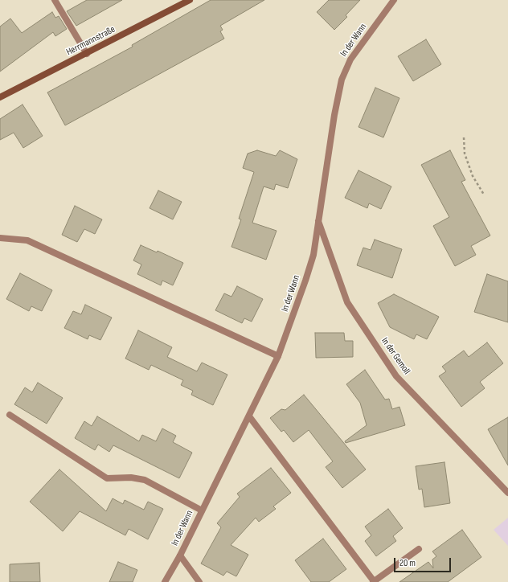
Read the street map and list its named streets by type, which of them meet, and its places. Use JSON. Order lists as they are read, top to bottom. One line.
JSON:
{"streets":{"street":["In der Wann","Herrmannstraße","In der Gemoll"]},"crossings":[["In der Wann","In der Gemoll"]],"scale_bar":"20 m"}
